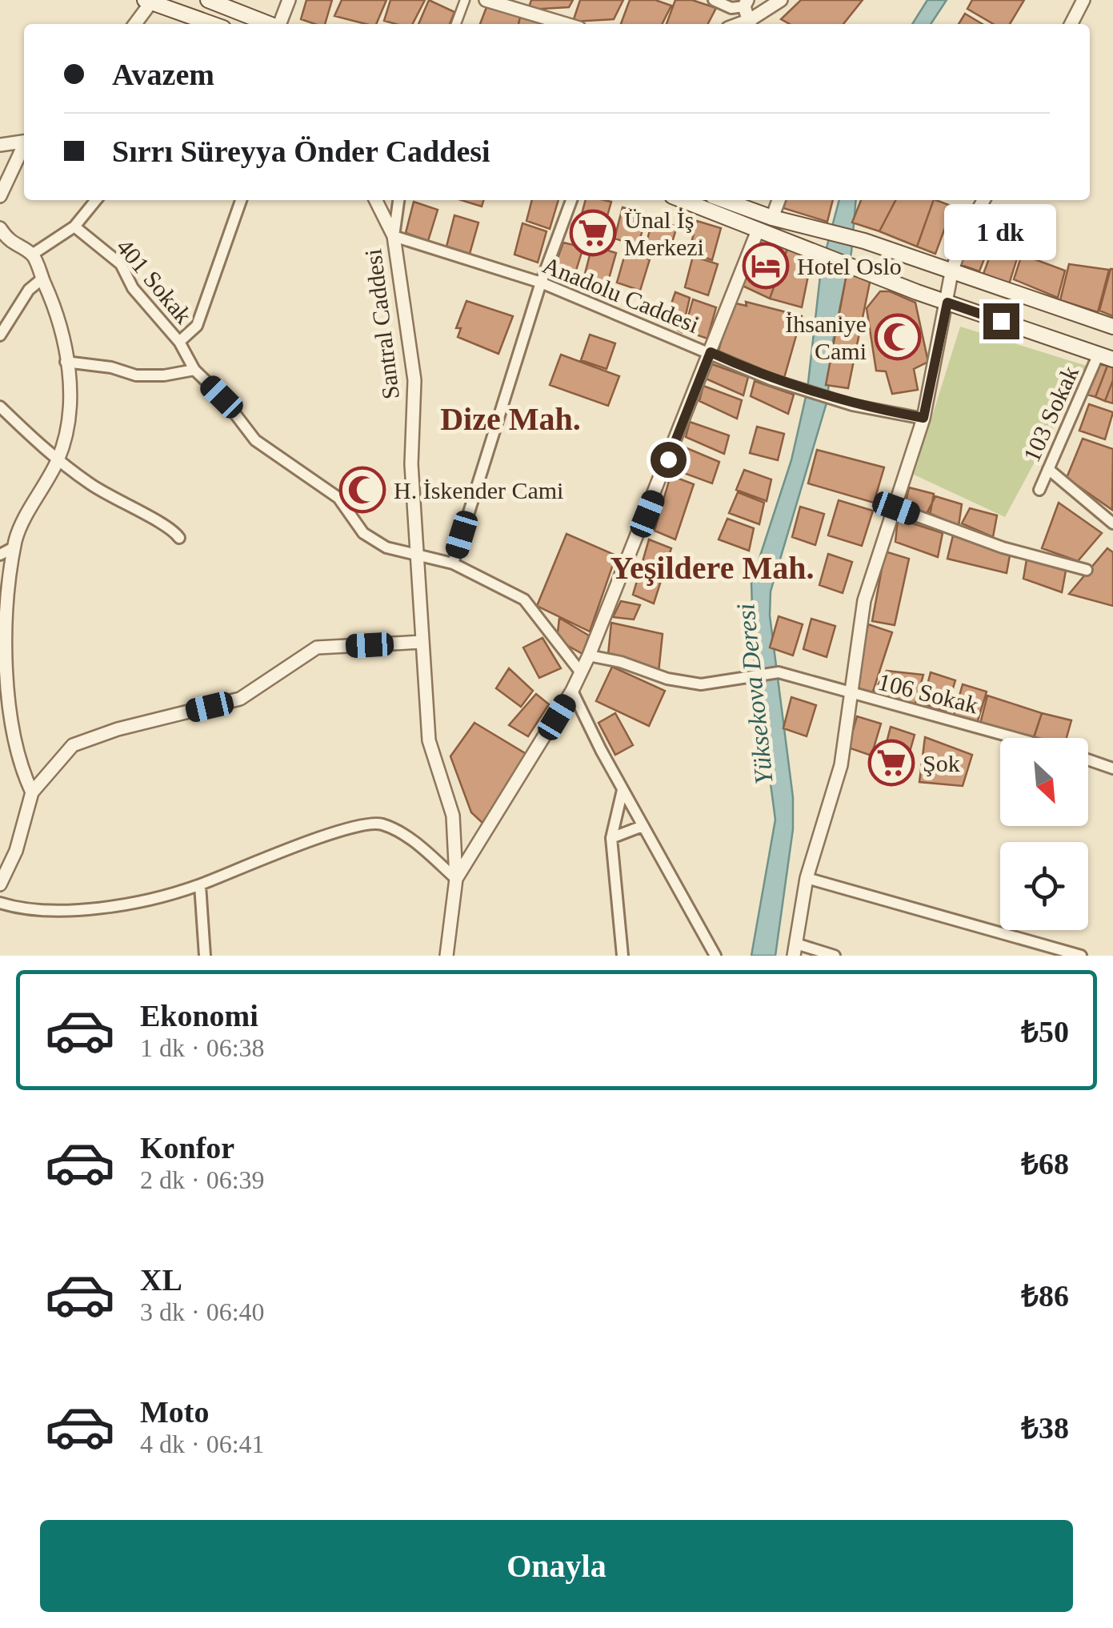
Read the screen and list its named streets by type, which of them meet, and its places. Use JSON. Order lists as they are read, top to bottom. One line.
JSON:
{"streets":{"street":["401 Sokak","Anadolu Caddesi","Santral Caddesi","103 Sokak","106 Sokak"]},"crossings":[["401 Sokak","Santral Caddesi"],["Anadolu Caddesi","Santral Caddesi"]],"districts":["Dize Mah.","Yeşildere Mah."],"water":["Yüksekova Deresi"],"places":{"supermarket":["Ünal İş Merkezi","Şok"],"hotel":["Hotel Oslo"],"mosque":["İhsaniye Cami","H. İskender Cami"]},"north":"bottom right","page":{"banner":["Avazem","Sırrı Süreyya Önder Caddesi"],"bubble":"1 dk","list":[{"name":"Ekonomi","note":"1 dk · 06:38","value":"₺50"},{"name":"Konfor","note":"2 dk · 06:39","value":"₺68"},{"name":"XL","note":"3 dk · 06:40","value":"₺86"},{"name":"Moto","note":"4 dk · 06:41","value":"₺38"}],"buttons":"Onayla"}}
